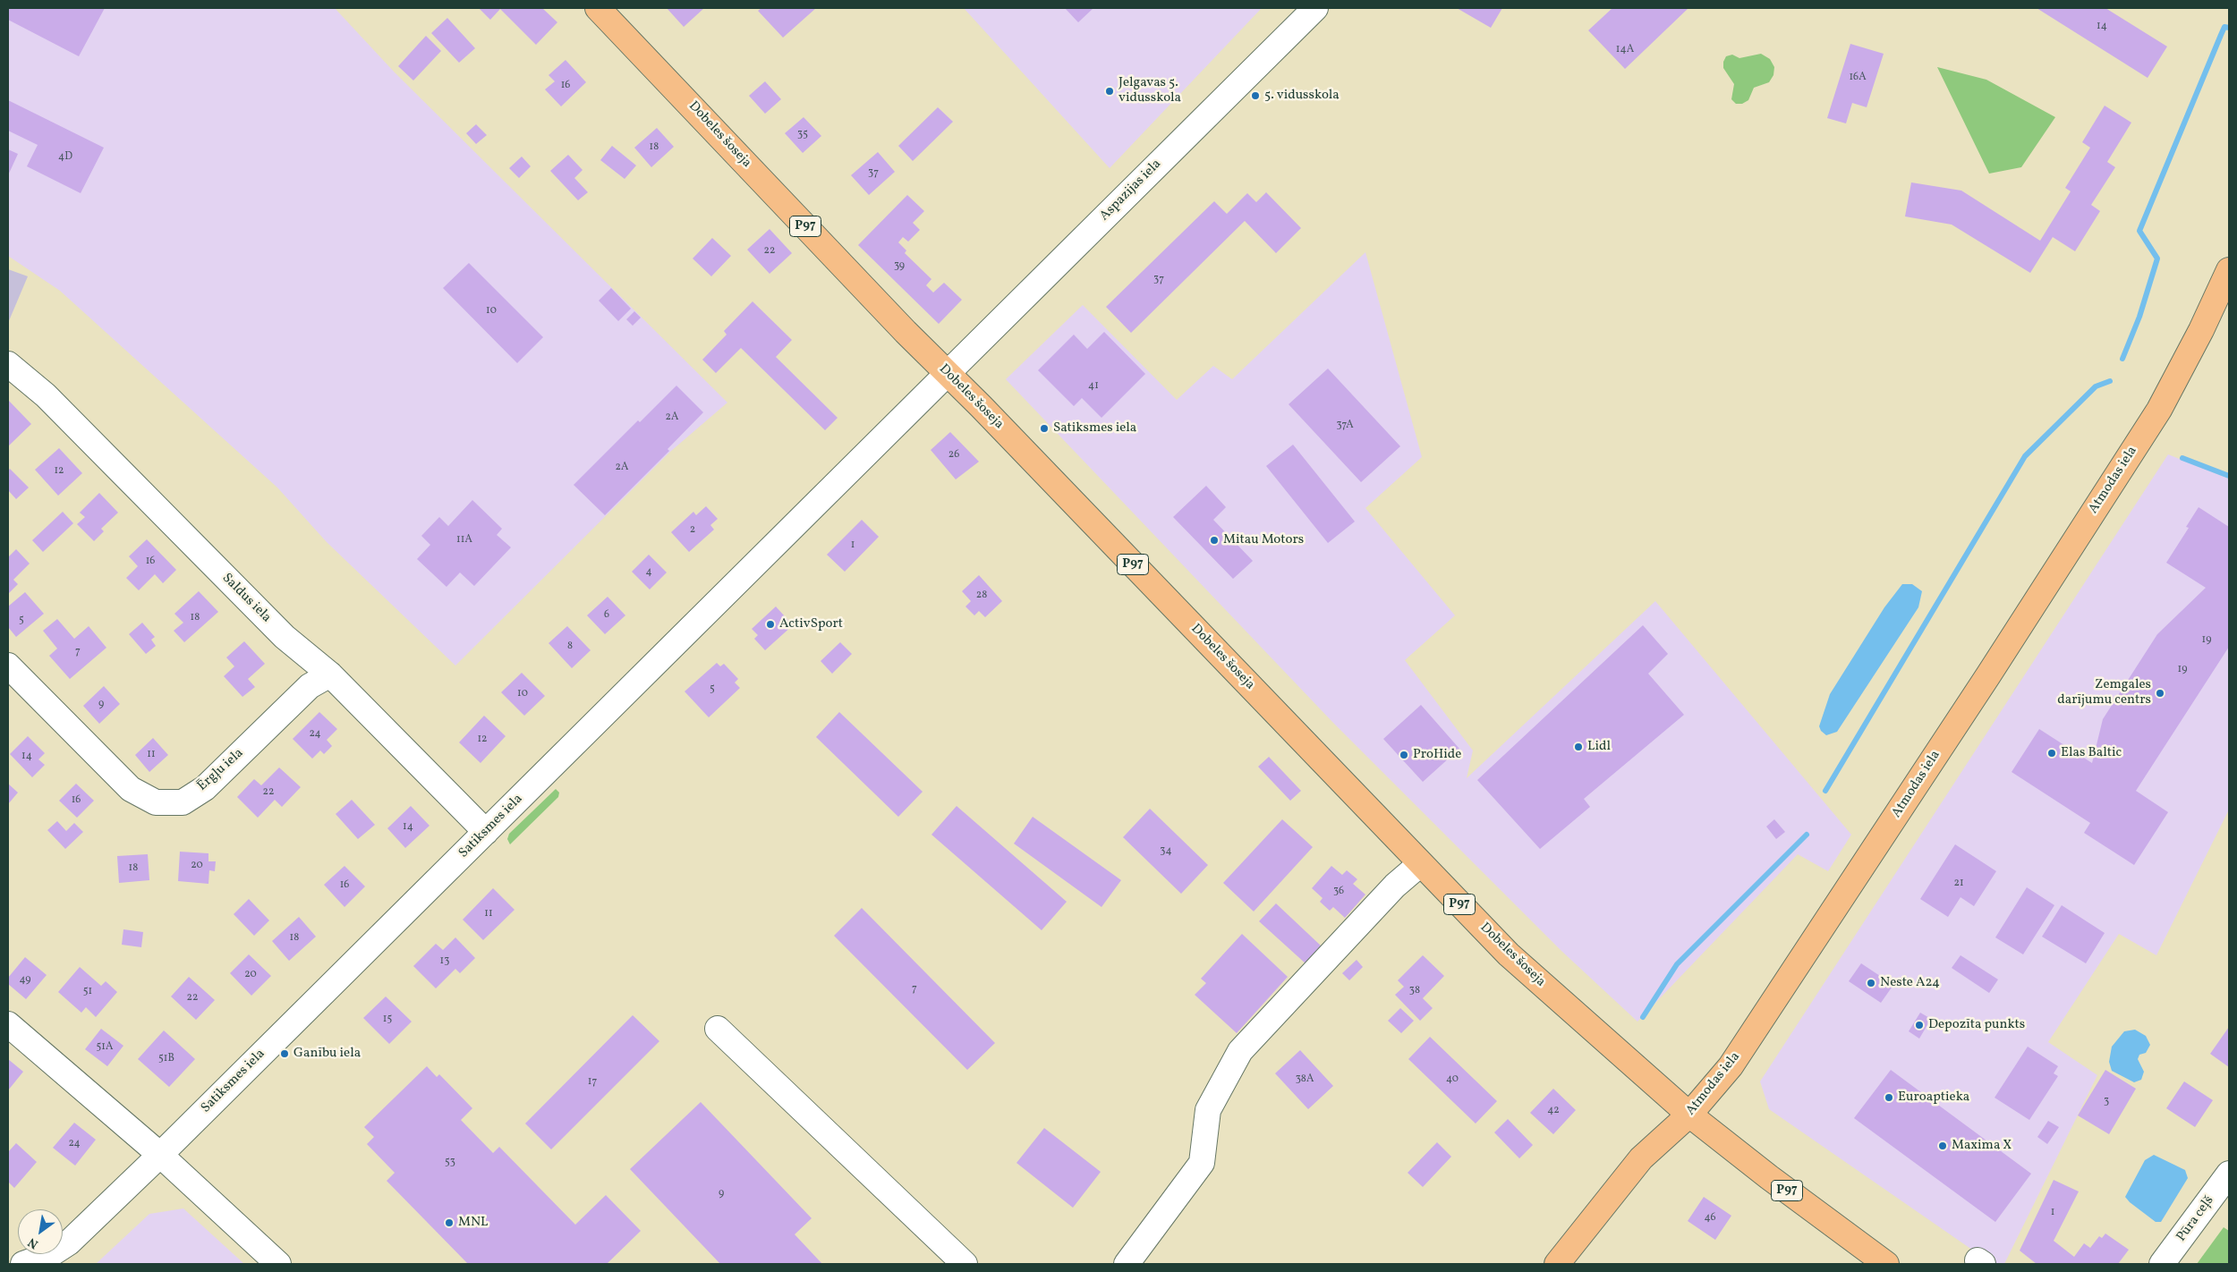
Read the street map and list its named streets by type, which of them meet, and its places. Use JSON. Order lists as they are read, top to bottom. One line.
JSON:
{"streets":{"main road":["Dobeles šoseja","P97","Atmodas iela"],"street":["Aspazijas iela","Saldus iela","Ērgļu iela","Satiksmes iela","Pūra ceļš"]},"crossings":[["Dobeles šoseja","Aspazijas iela"],["Dobeles šoseja","Atmodas iela"],["Dobeles šoseja","Satiksmes iela"],["Aspazijas iela","Satiksmes iela"],["Saldus iela","Ērgļu iela"],["Saldus iela","Satiksmes iela"]],"places":["Jelgavas 5. vidusskola","5. vidusskola","Satiksmes iela","Mitau Motors","ActivSport","Zemgales darījumu centrs","Lidl","Elas Baltic","ProHide","Neste A24","Depozīta punkts","Ganību iela","Euroaptieka","Maxima X","MNL"],"house_numbers":["14","14A","16A","16","35","18","4D","37","22","39","37","10","41","2A","37A","26","2A","12","2","11A","1","16","4","28","6","18","5","19","8","7","19","5","10","9","24","12","11","14","22","16","14","34","20","18","21","16","36","11","18","13","20","49","7","38","51","22","15","51A","51B","38A","40","17","3","42","24","53","9","1","46"],"north":"bottom left"}
